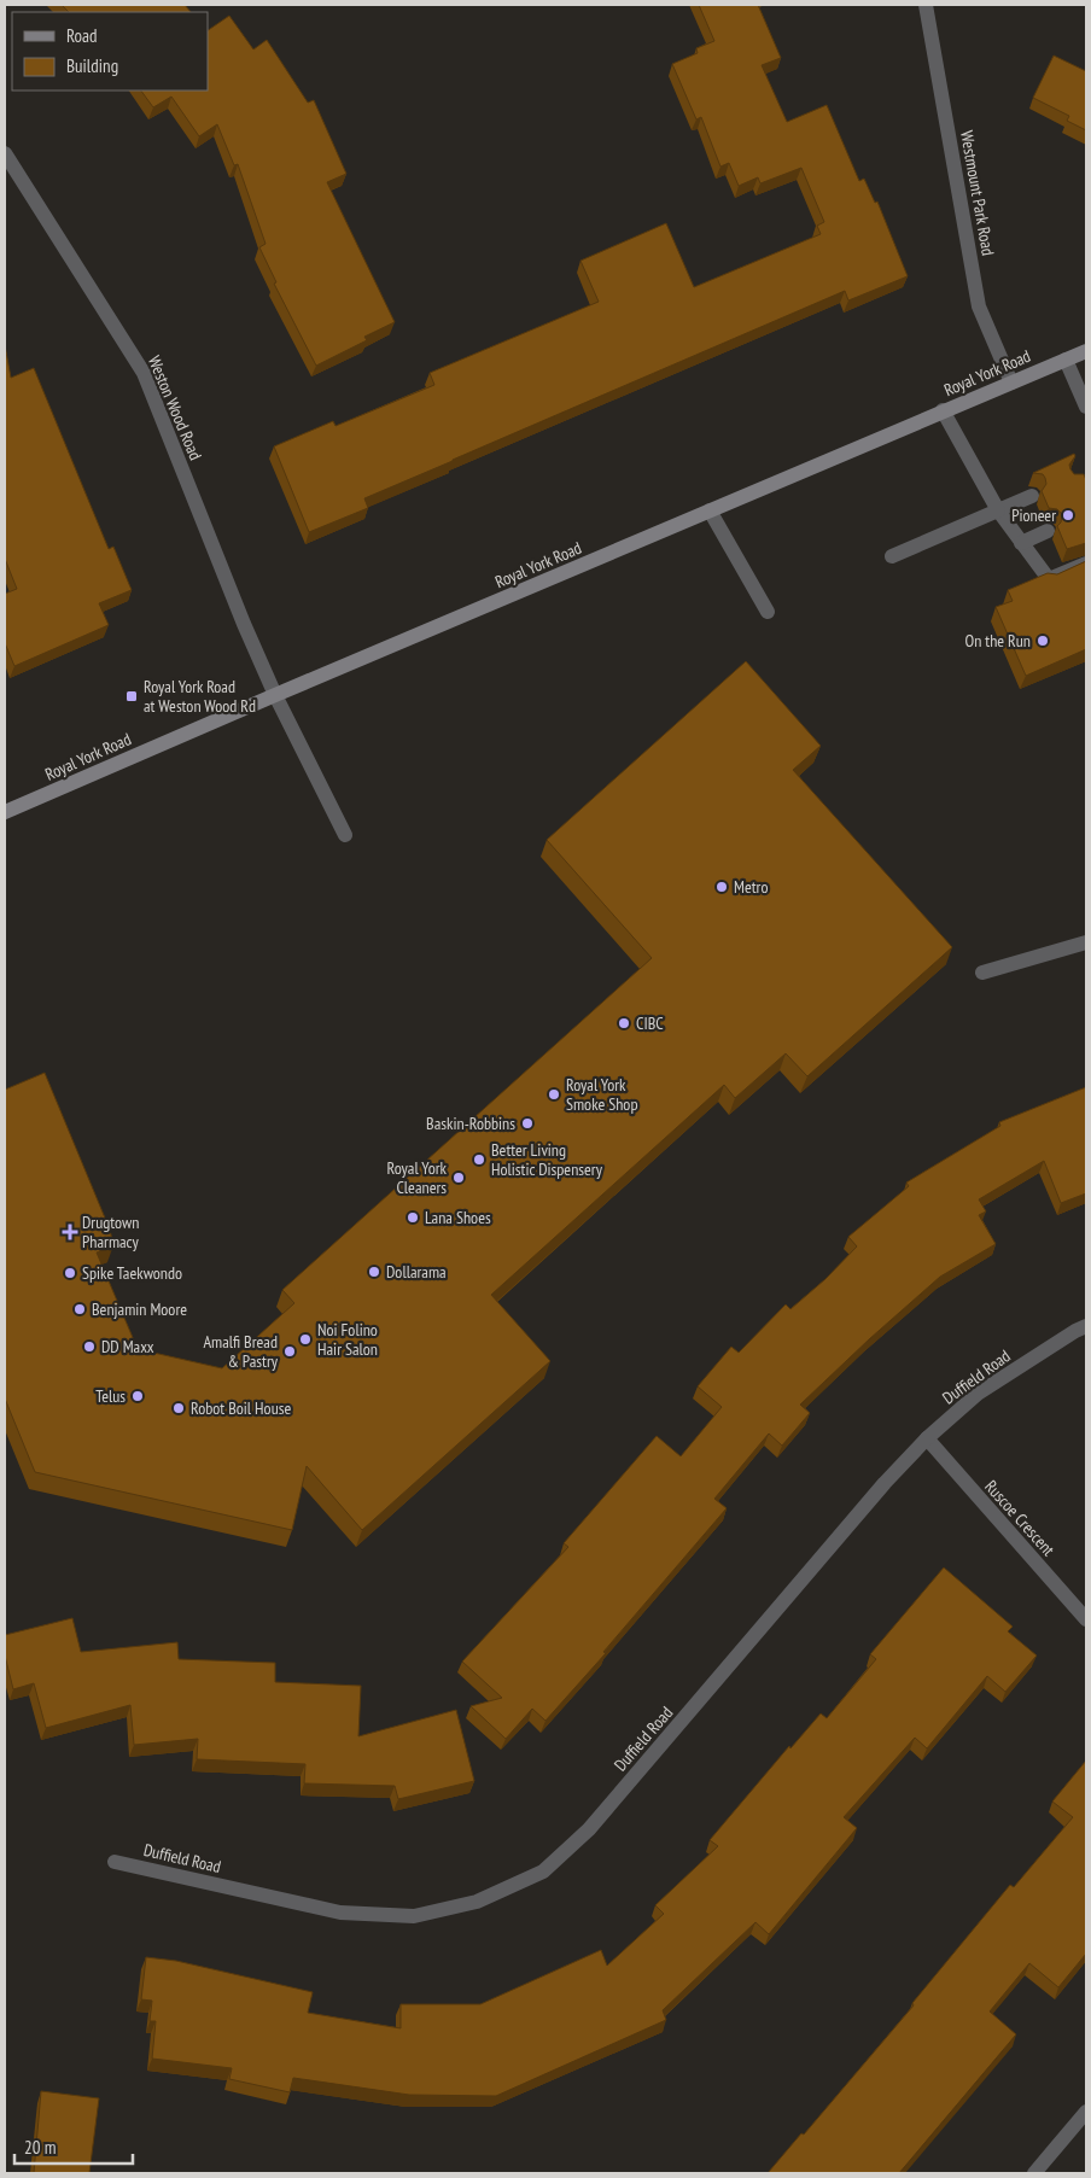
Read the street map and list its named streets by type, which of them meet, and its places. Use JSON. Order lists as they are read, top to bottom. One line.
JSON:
{"streets":{"main road":["Royal York Road"],"street":["Westmount Park Road","Weston Wood Road","Duffield Road","Ruscoe Crescent"]},"crossings":[["Westmount Park Road","Royal York Road"],["Royal York Road","Weston Wood Road"],["Duffield Road","Ruscoe Crescent"]],"places":{"other":["Pioneer","On the Run","Metro","CIBC","Royal York Smoke Shop","Baskin-Robbins","Better Living Holistic Dispensery","Royal York Cleaners","Lana Shoes","Dollarama","Spike Taekwondo","Benjamin Moore","Noi Folino Hair Salon","DD Maxx","Amalfi Bread & Pastry","Telus","Robot Boil House"],"transit":["Royal York Road at Weston Wood Rd"],"health":["Drugtown Pharmacy"]},"legend":["Road","Building"],"scale_bar":"20 m"}
